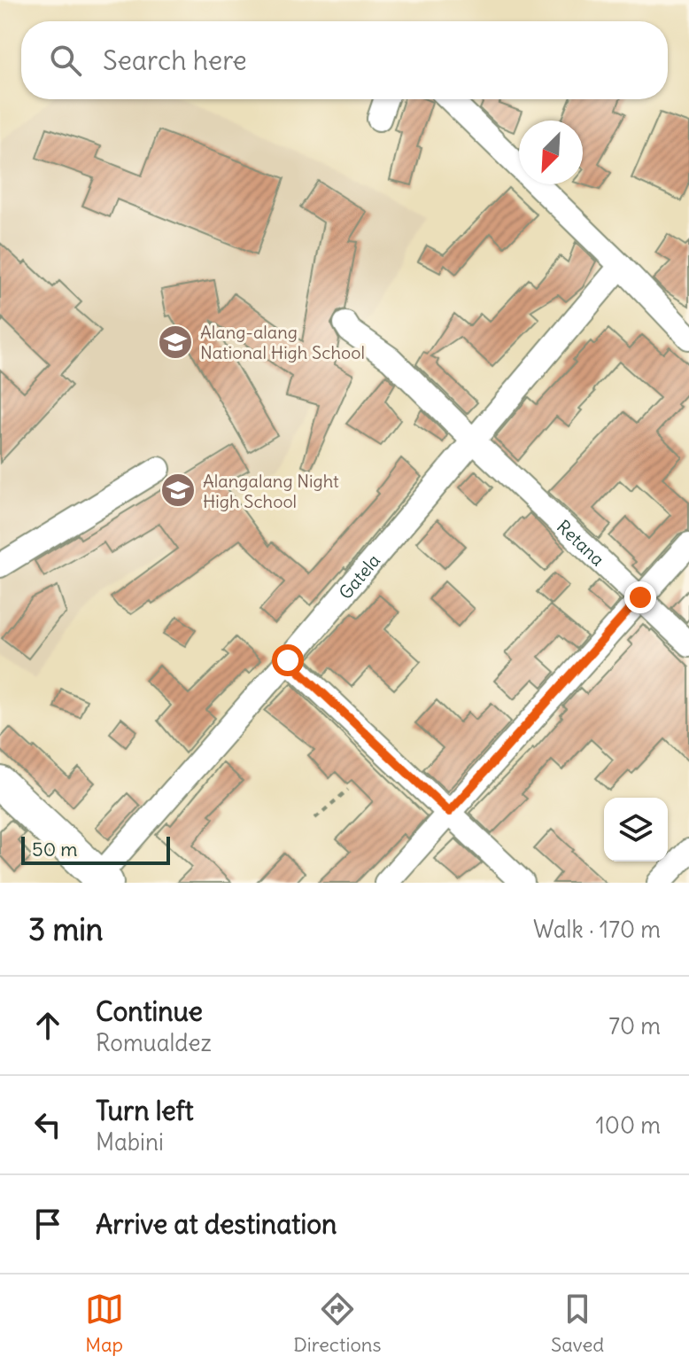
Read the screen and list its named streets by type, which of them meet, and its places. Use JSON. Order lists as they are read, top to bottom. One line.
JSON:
{"streets":{"street":["Retana","Gatela"]},"crossings":[["Retana","Gatela"]],"places":{"school or university":["Alang-alang National High School","Alangalang Night High School"]},"scale_bar":"50 m","north":"bottom left","page":{"search":"Search here","scale":"50 m","heading":["3 min","Walk · 170 m"],"list":[["Continue","Romualdez","70 m"],["Turn left","Mabini","100 m"],"Arrive at destination"],"nav":["Map","Directions","Saved"]}}
